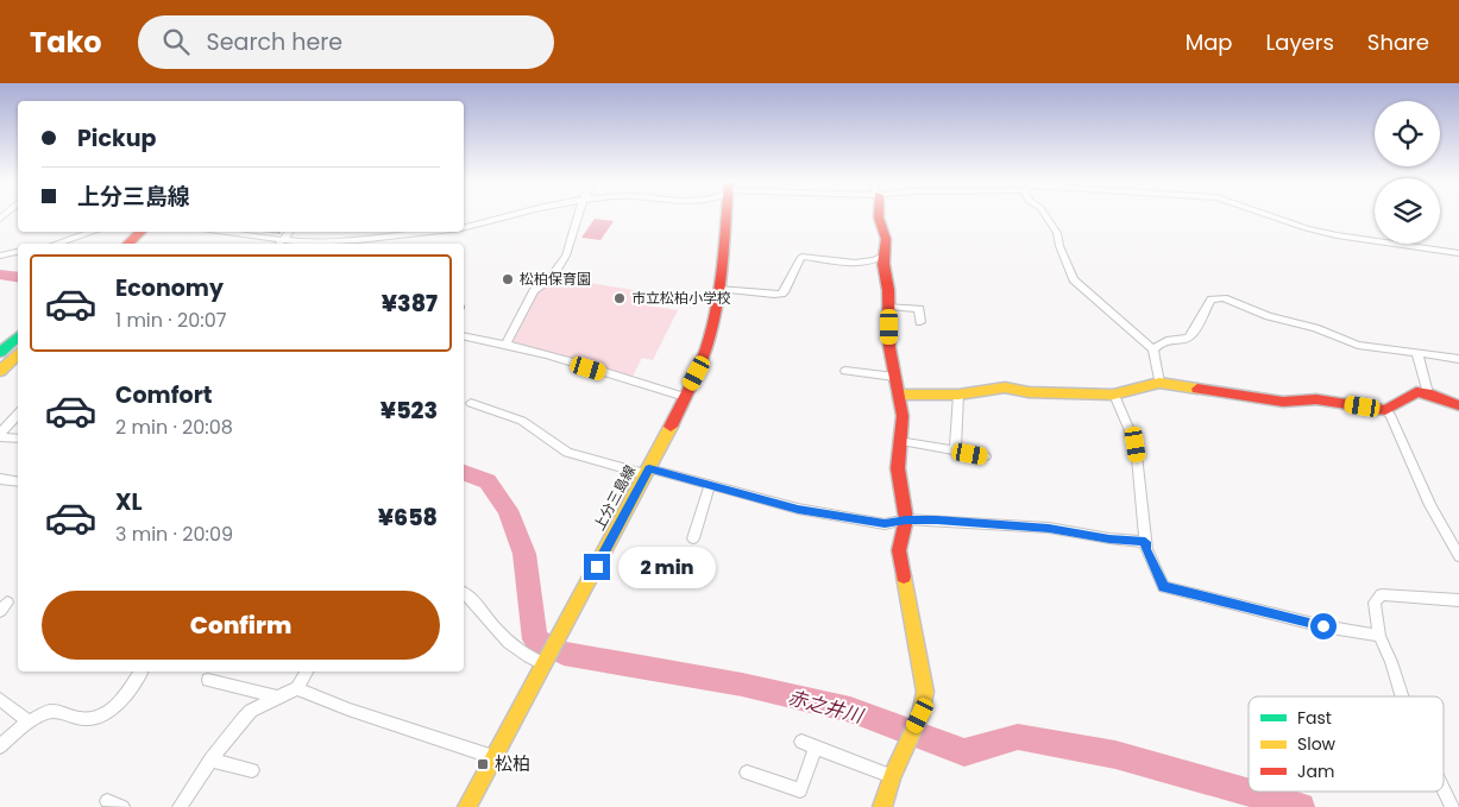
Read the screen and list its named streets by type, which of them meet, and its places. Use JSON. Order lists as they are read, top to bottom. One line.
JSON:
{"streets":{"main road":["上分三島線"]},"water":["赤之井川"],"places":{"other":["松柏保育園","市立松柏小学校"],"transit":["松柏"]},"legend":["Fast","Slow","Jam"],"page":{"header":"Tako","search":"Search here","nav":["Map","Layers","Share"],"banner":["Pickup","上分三島線"],"list":[{"name":"Economy","note":"1 min · 20:07","value":"¥387"},{"name":"Comfort","note":"2 min · 20:08","value":"¥523"},{"name":"XL","note":"3 min · 20:09","value":"¥658"}],"bubble":"2 min","buttons":"Confirm"}}
